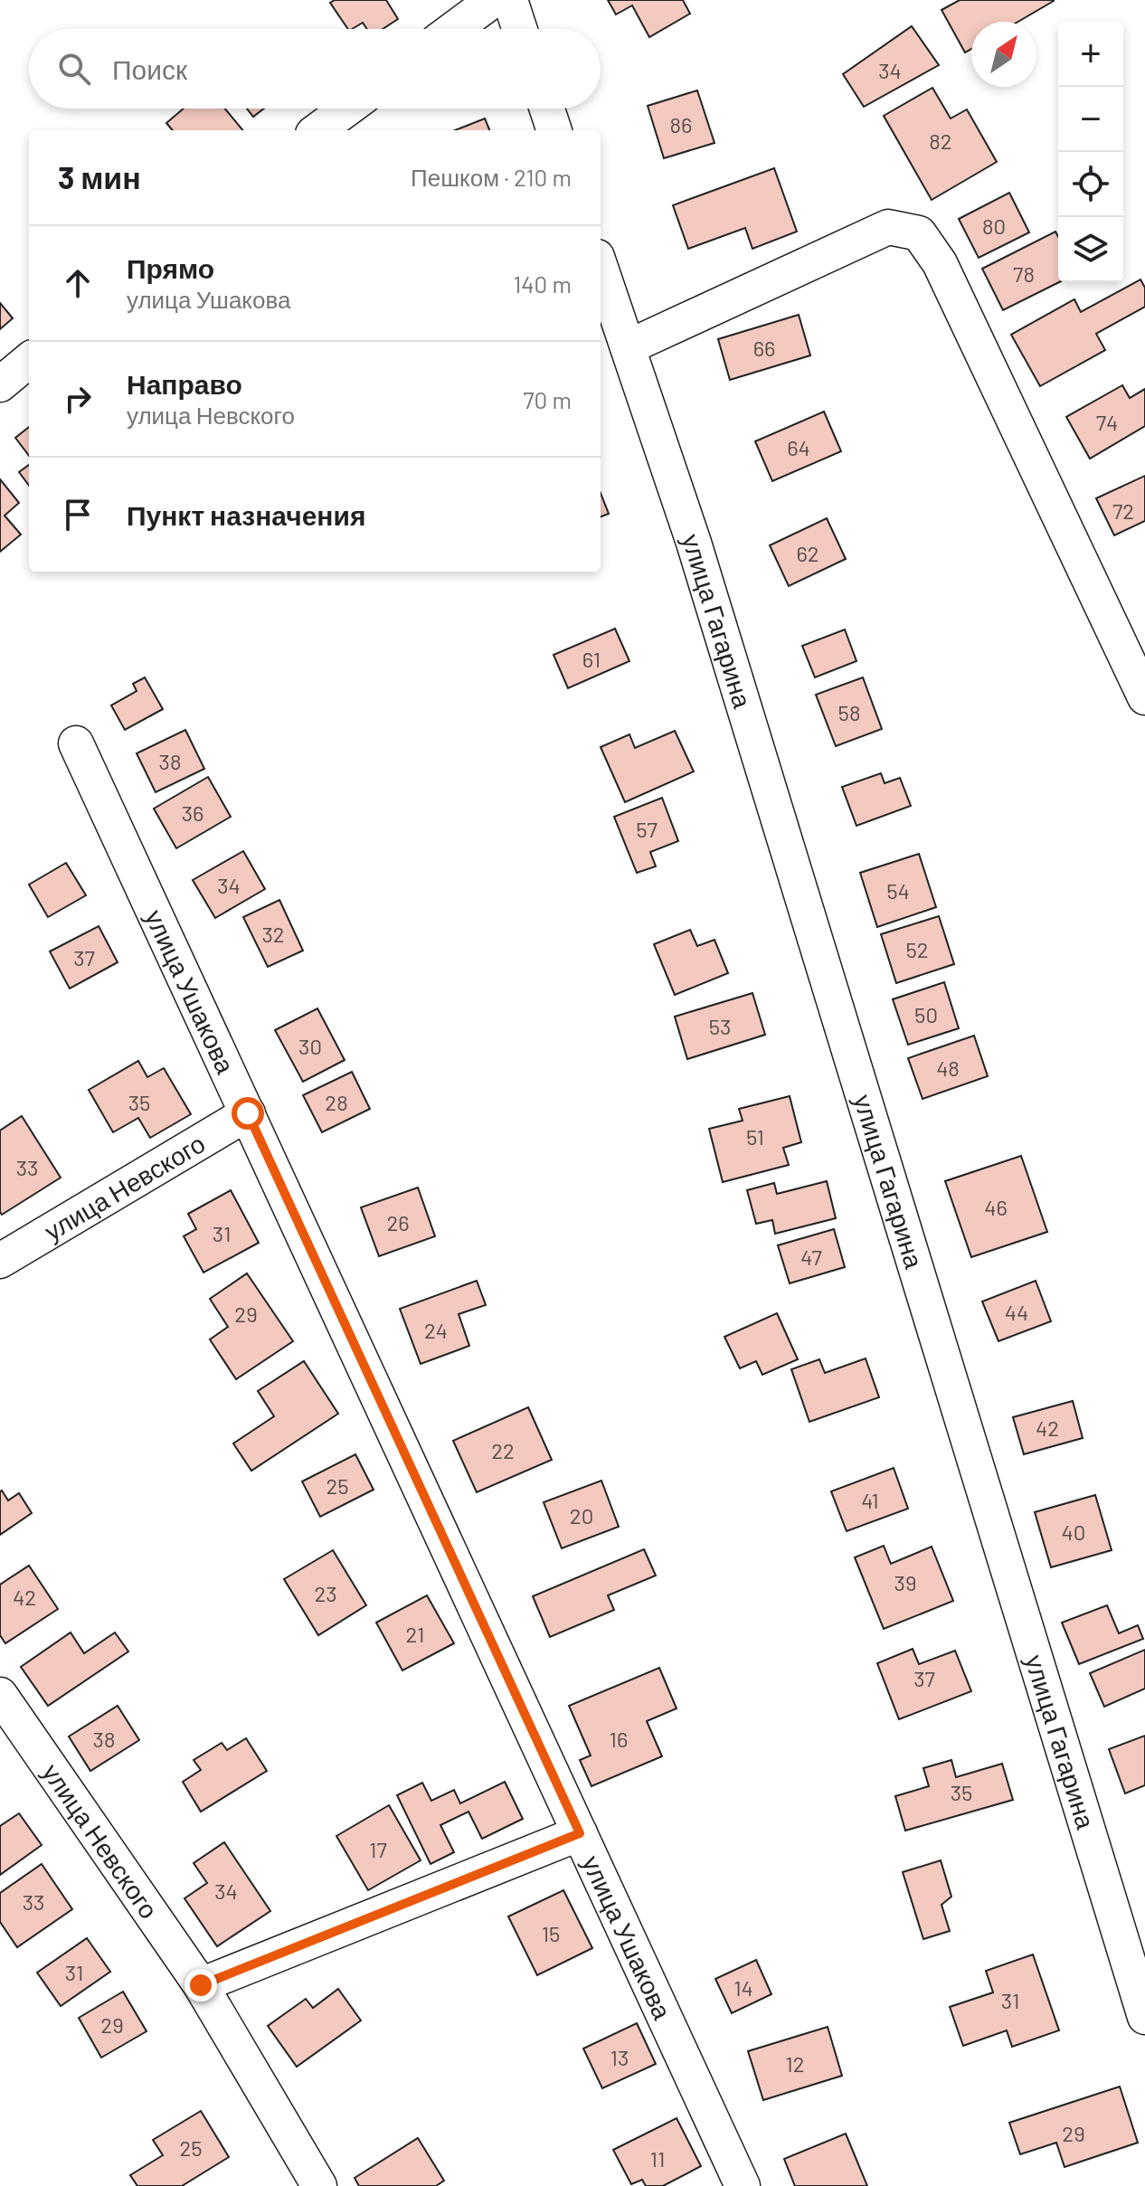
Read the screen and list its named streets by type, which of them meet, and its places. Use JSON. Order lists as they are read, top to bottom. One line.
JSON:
{"streets":{"street":["улица Гагарина","улица Ушакова","улица Невского"]},"crossings":[["улица Ушакова","улица Невского"]],"house_numbers":["34","86","82","80","78","66","74","64","72","62","61","58","38","36","57","34","54","32","52","37","50","53","30","48","35","28","51","33","46","26","31","47","44","29","24","42","22","25","41","20","40","39","23","42","21","37","38","16","35","17","34","33","15","31","14","31","29","13","12","29","25","11"],"north":"top right","page":{"map_buttons":["+","−"],"search":"Поиск","heading":["3 мин","Пешком · 210 m"],"list":[["Прямо","улица Ушакова","140 m"],["Направо","улица Невского","70 m"],"Пункт назначения"]}}
